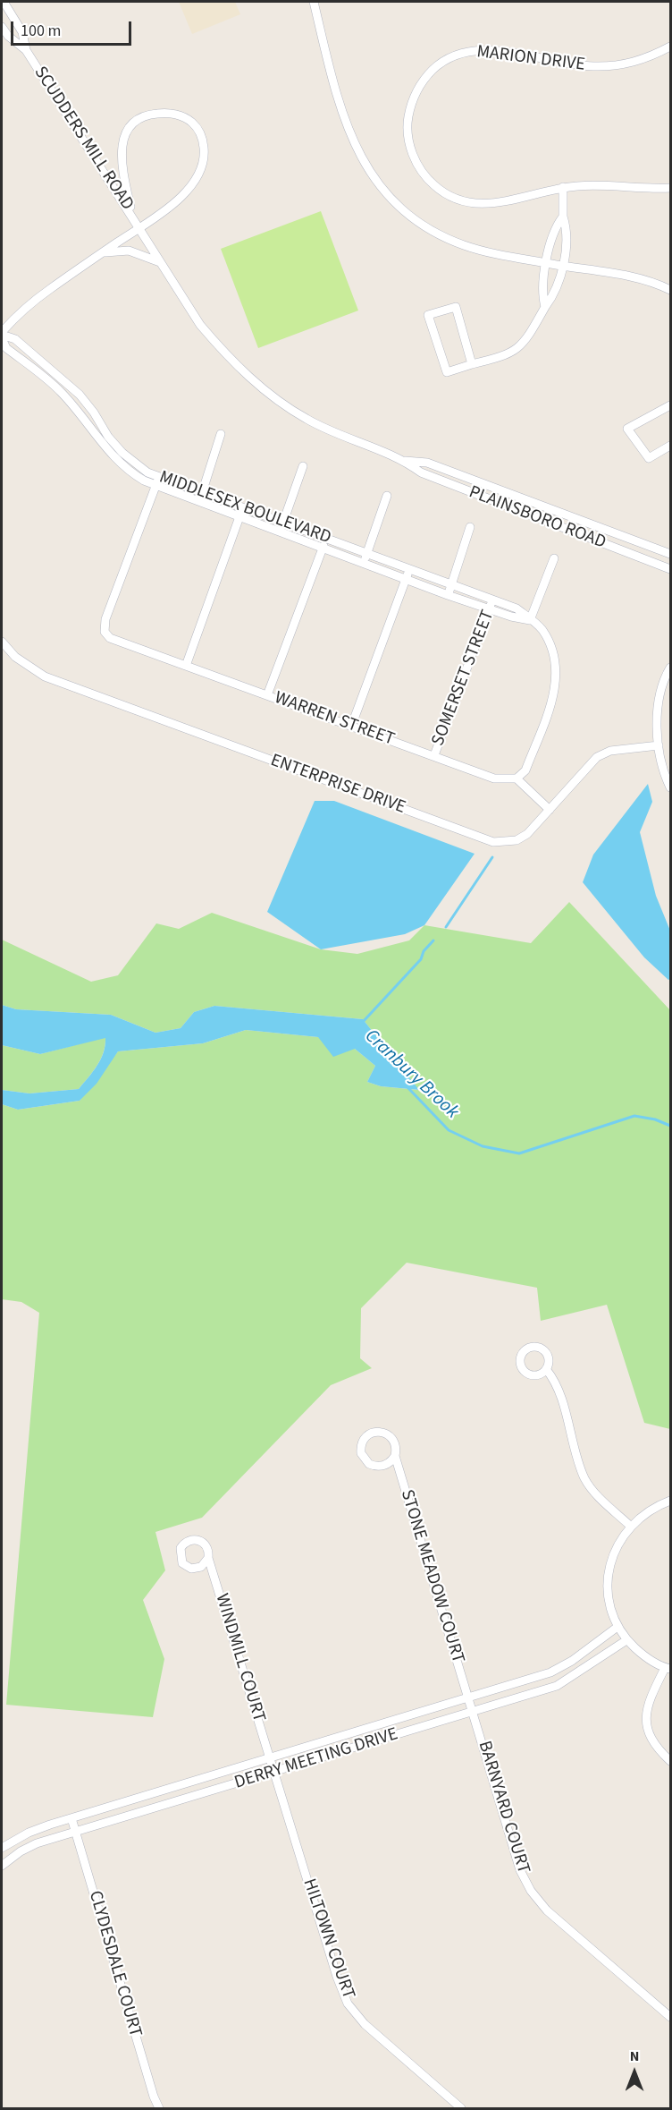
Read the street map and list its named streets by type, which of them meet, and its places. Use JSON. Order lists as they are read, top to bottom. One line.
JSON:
{"streets":{"street":["MARION DRIVE","SCUDDERS MILL ROAD","MIDDLESEX BOULEVARD","PLAINSBORO ROAD","SOMERSET STREET","WARREN STREET","ENTERPRISE DRIVE","STONE MEADOW COURT","WINDMILL COURT","DERRY MEETING DRIVE","BARNYARD COURT","HILTOWN COURT","CLYDESDALE COURT"]},"crossings":[["SCUDDERS MILL ROAD","PLAINSBORO ROAD"],["MIDDLESEX BOULEVARD","SOMERSET STREET"],["MIDDLESEX BOULEVARD","WARREN STREET"],["SOMERSET STREET","WARREN STREET"],["STONE MEADOW COURT","DERRY MEETING DRIVE"],["STONE MEADOW COURT","BARNYARD COURT"],["WINDMILL COURT","DERRY MEETING DRIVE"],["WINDMILL COURT","HILTOWN COURT"],["DERRY MEETING DRIVE","BARNYARD COURT"],["DERRY MEETING DRIVE","HILTOWN COURT"],["DERRY MEETING DRIVE","CLYDESDALE COURT"]],"water":["Cranbury Brook"],"scale_bar":"100 m","north":"top"}
